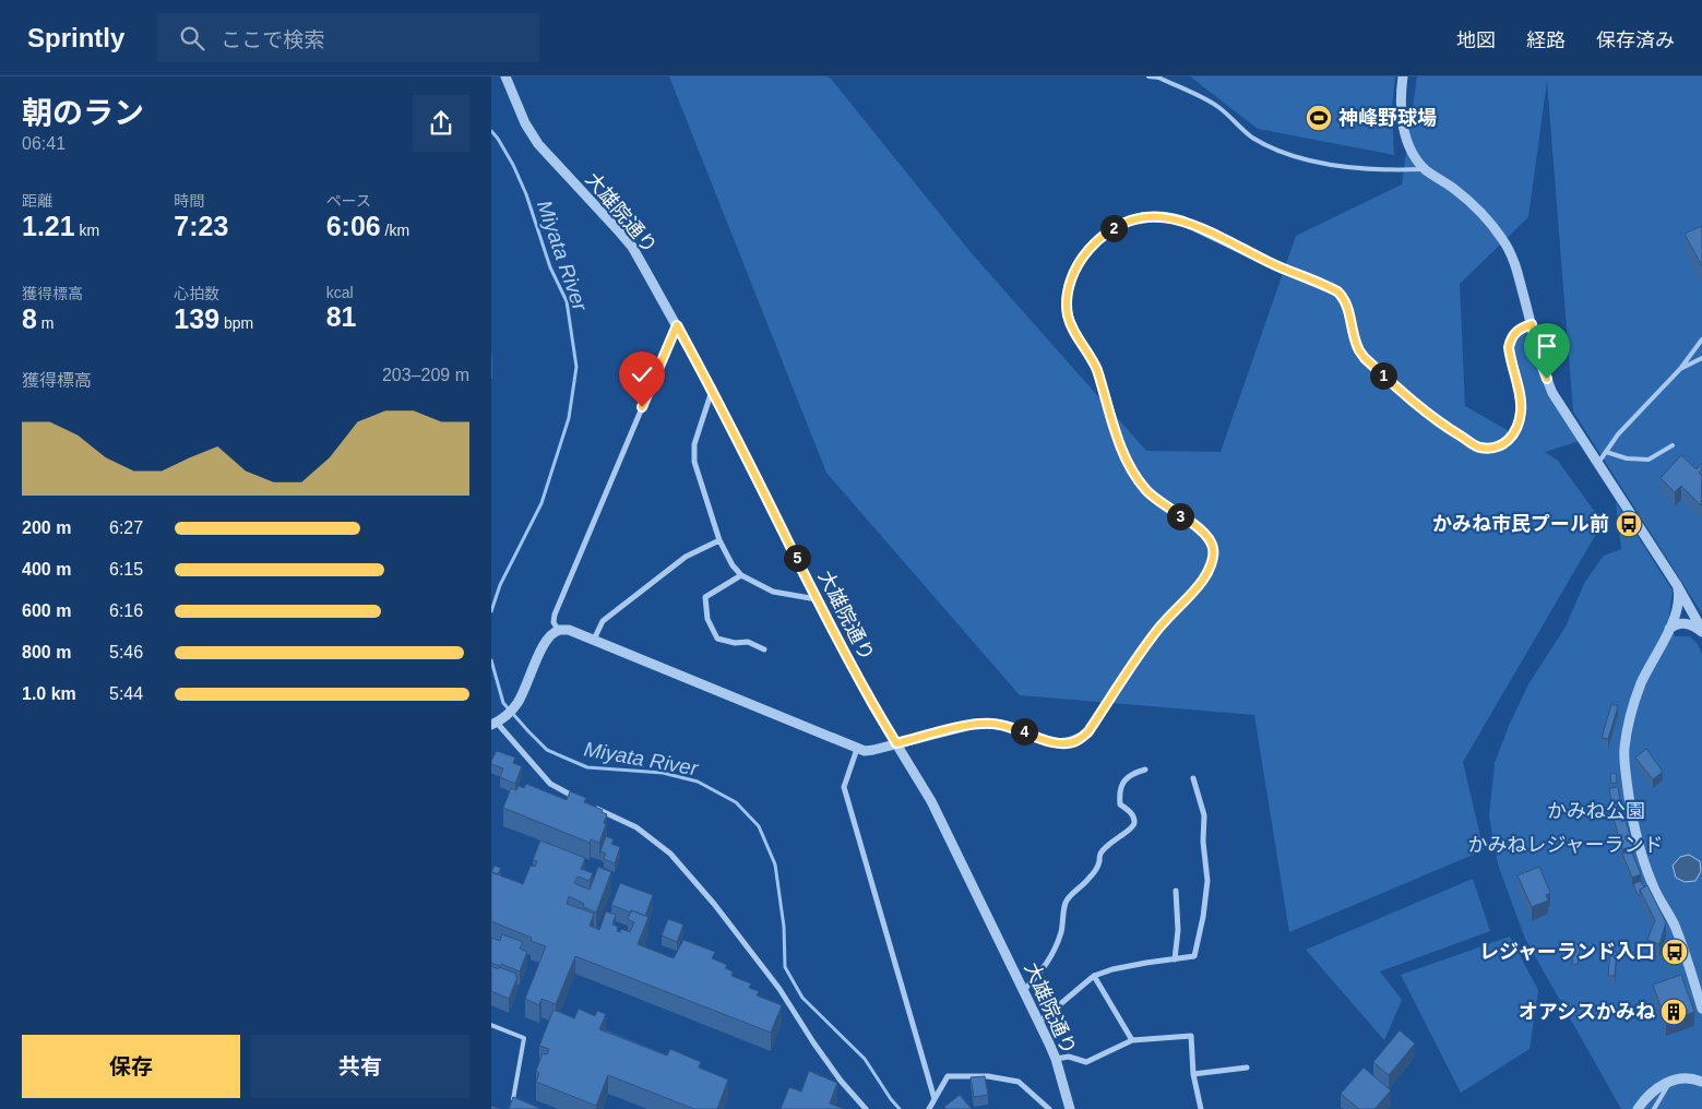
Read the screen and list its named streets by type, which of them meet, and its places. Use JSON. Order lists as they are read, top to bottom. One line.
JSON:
{"streets":{"street":["大雄院通り"]},"water":["Miyata River"],"parks":["かみね公園","かみねレジャーランド"],"places":{"sports":["神峰野球場"],"bus stop":["かみね市民プール前","レジャーランド入口"],"building":["オアシスかみね"]},"page":{"header":"Sprintly","search":"ここで検索","nav":["地図","経路","保存済み"],"heading":["朝のラン","06:41"],"stats":[["距離","1.21 km"],["時間","7:23"],["ペース","6:06 /km"],["獲得標高","8 m"],["心拍数","139 bpm"],["kcal","81"]],"pins":["2","1","3","5","4"],"chart":["獲得標高","203–209 m"],"list":[{"name":"200 m","note":"6:27"},{"name":"400 m","note":"6:15"},{"name":"600 m","note":"6:16"},{"name":"800 m","note":"5:46"},{"name":"1.0 km","note":"5:44"}],"buttons":["保存","共有"]}}
